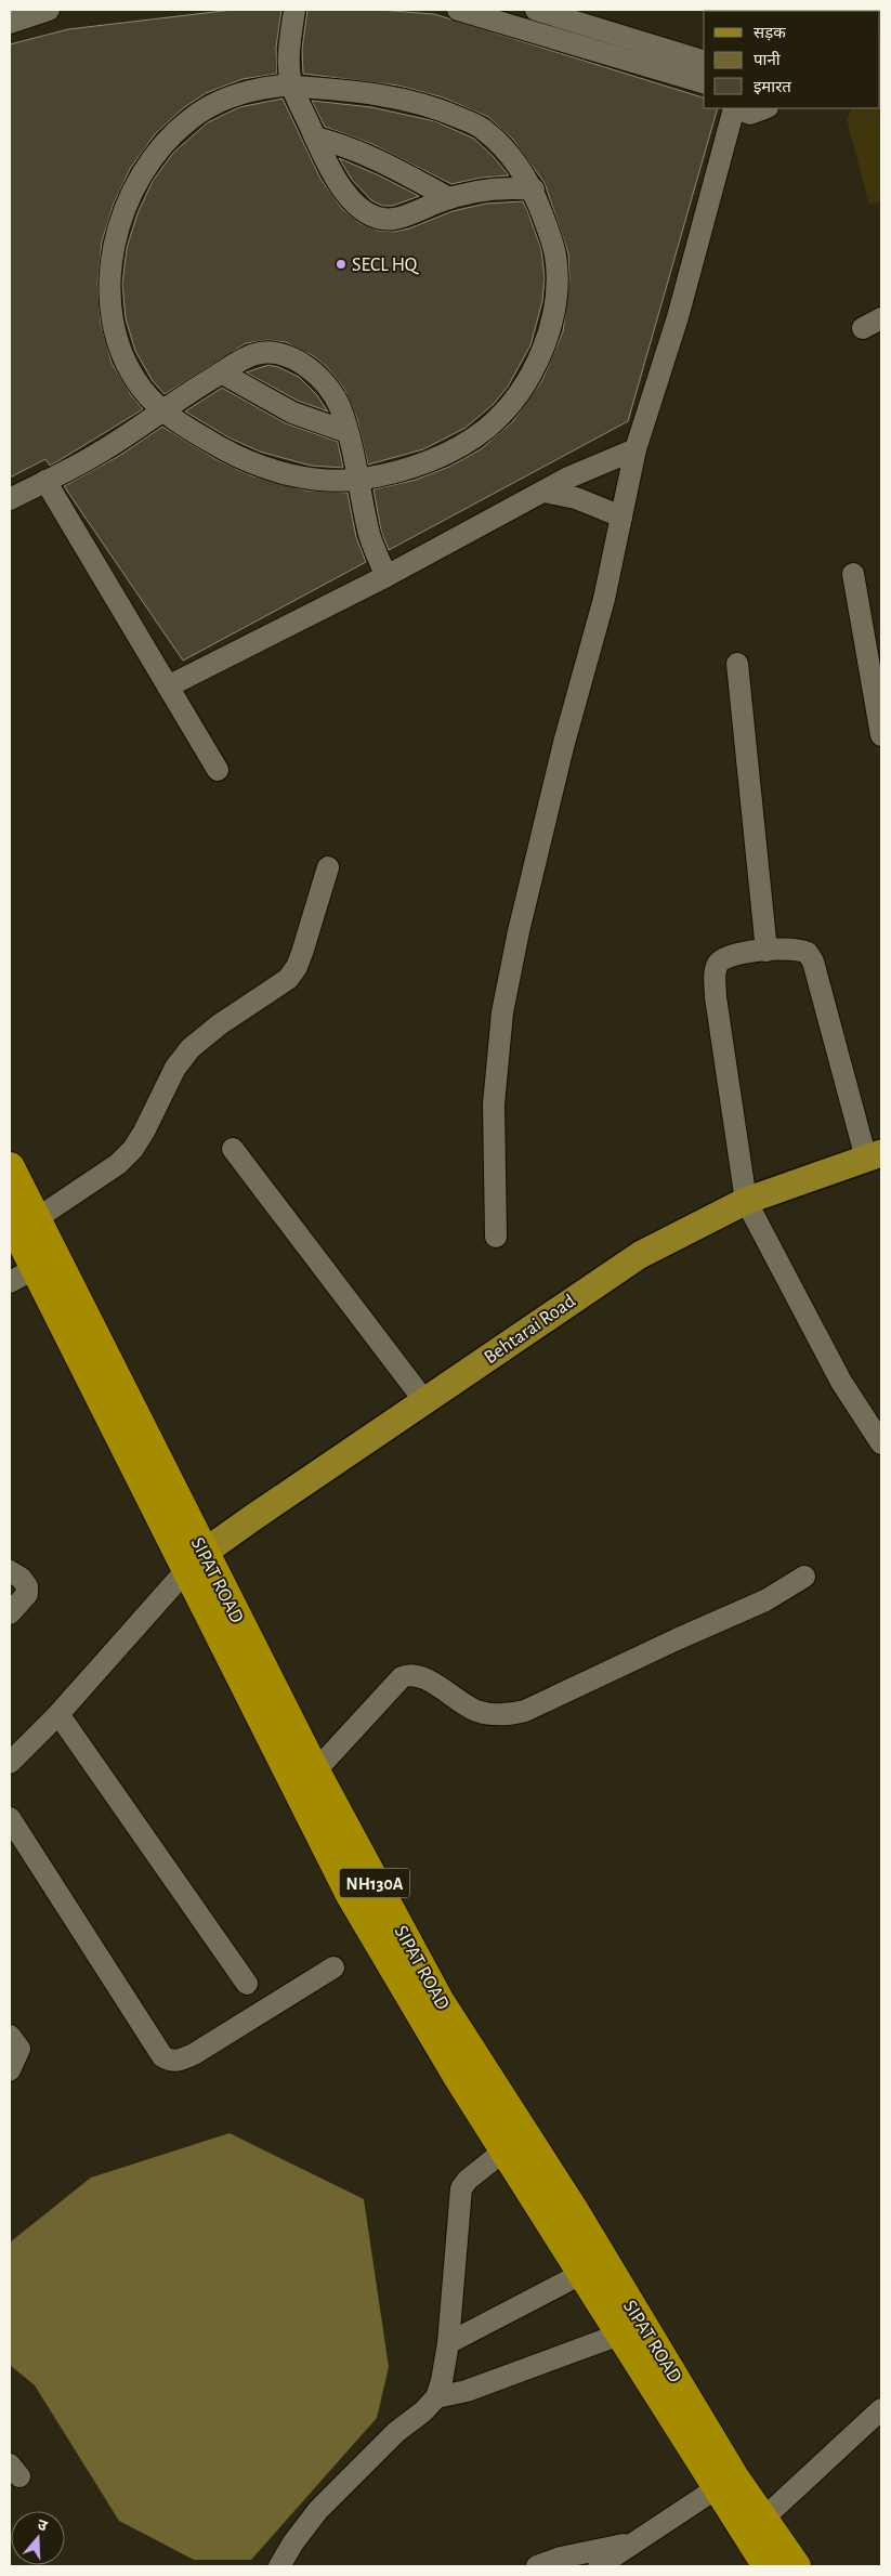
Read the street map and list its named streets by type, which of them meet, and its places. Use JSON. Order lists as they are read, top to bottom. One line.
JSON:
{"streets":{"highway":["SIPAT ROAD","NH130A"],"main road":["Behtarai Road"]},"crossings":[["Behtarai Road","SIPAT ROAD"]],"places":["SECL HQ"],"legend":["सड़क","पानी","इमारत"],"north":"top"}
